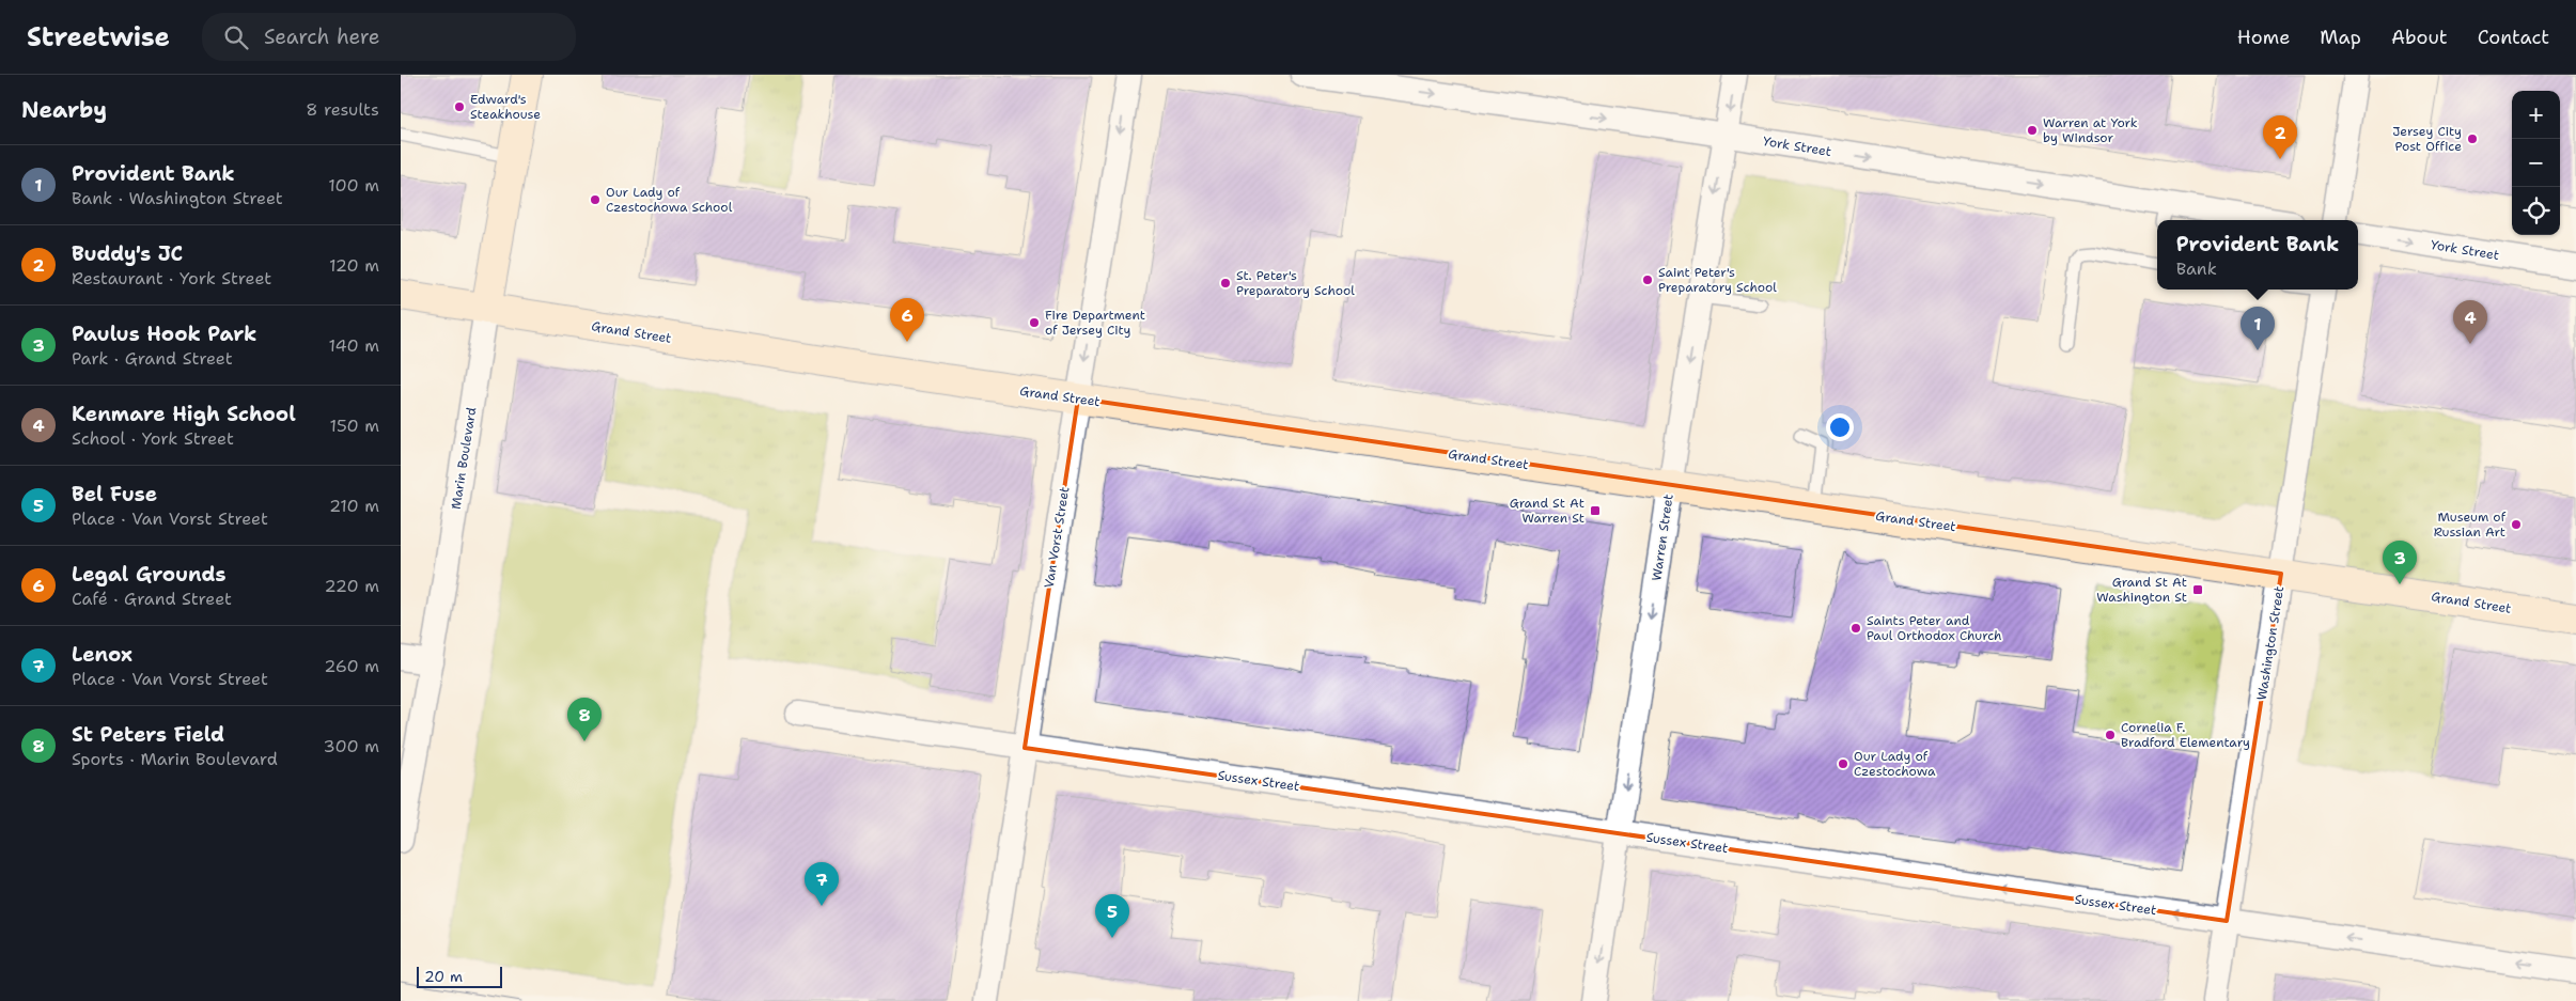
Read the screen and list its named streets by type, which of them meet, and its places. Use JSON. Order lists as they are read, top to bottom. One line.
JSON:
{"streets":{"street":["York Street","Grand Street","Marin Boulevard","Van Vorst Street","Warren Street","Washington Street","Sussex Street"]},"crossings":[["York Street","Warren Street"],["Grand Street","Marin Boulevard"],["Grand Street","Van Vorst Street"],["Grand Street","Warren Street"],["Grand Street","Washington Street"],["Van Vorst Street","Sussex Street"],["Warren Street","Sussex Street"],["Washington Street","Sussex Street"]],"one_way":["York Street","Warren Street","Sussex Street"],"places":{"other":["Edward's Steakhouse","Warren at York by Windsor","Jersey City Post Office","Our Lady of Czestochowa School","Saint Peter's Preparatory School","St. Peter's Preparatory School","Fire Department of Jersey City","Museum of Russian Art","Saints Peter and Paul Orthodox Church","Cornelia F. Bradford Elementary","Our Lady of Czestochowa"],"transit":["Grand St At Warren St","Grand St At Washington St"]},"scale_bar":"20 m","page":{"header":"Streetwise","search":"Search here","nav":["Home","Map","About","Contact"],"heading":["Nearby","8 results"],"map_buttons":["+","−"],"pins":["2","6","4","1","3","8","7","5"],"list":[{"mark":"1","name":"Provident Bank","note":"Bank · Washington Street","value":"100 m"},{"mark":"2","name":"Buddy's JC","note":"Restaurant · York Street","value":"120 m"},{"mark":"3","name":"Paulus Hook Park","note":"Park · Grand Street","value":"140 m"},{"mark":"4","name":"Kenmare High School","note":"School · York Street","value":"150 m"},{"mark":"5","name":"Bel Fuse","note":"Place · Van Vorst Street","value":"210 m"},{"mark":"6","name":"Legal Grounds","note":"Café · Grand Street","value":"220 m"},{"mark":"7","name":"Lenox","note":"Place · Van Vorst Street","value":"260 m"},{"mark":"8","name":"St Peters Field","note":"Sports · Marin Boulevard","value":"300 m"}],"popup":["Provident Bank","Bank"],"scale":"20 m"}}
